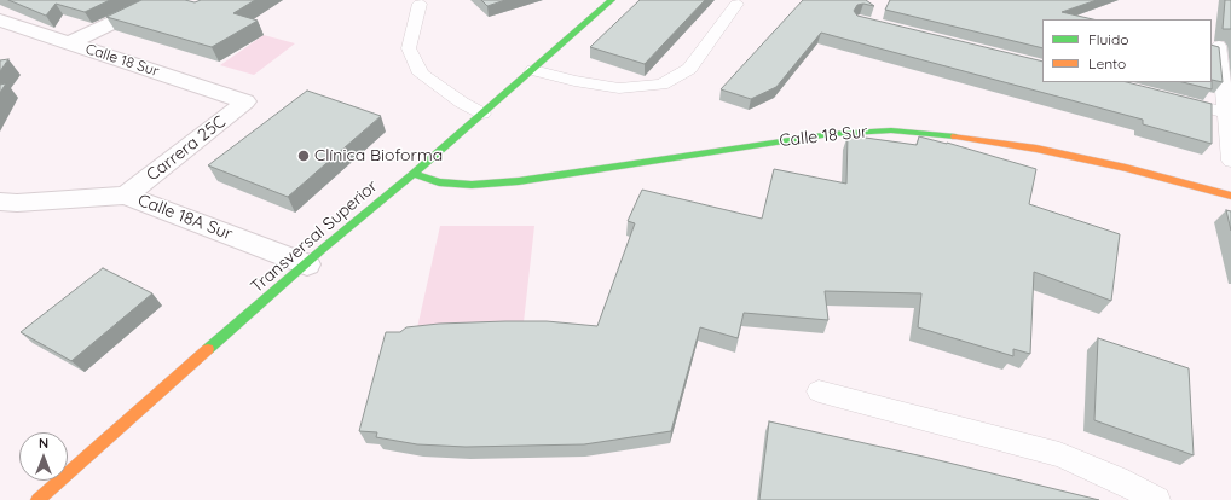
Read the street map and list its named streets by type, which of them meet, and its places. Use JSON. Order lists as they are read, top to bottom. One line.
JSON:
{"streets":{"street":["Calle 18 Sur","Carrera 25C","Calle 18A Sur","Transversal Superior"]},"crossings":[["Calle 18 Sur","Carrera 25C"],["Calle 18 Sur","Transversal Superior"],["Carrera 25C","Calle 18A Sur"],["Calle 18A Sur","Transversal Superior"]],"places":["Clínica Bioforma"],"legend":["Fluido","Lento"],"north":"top"}
